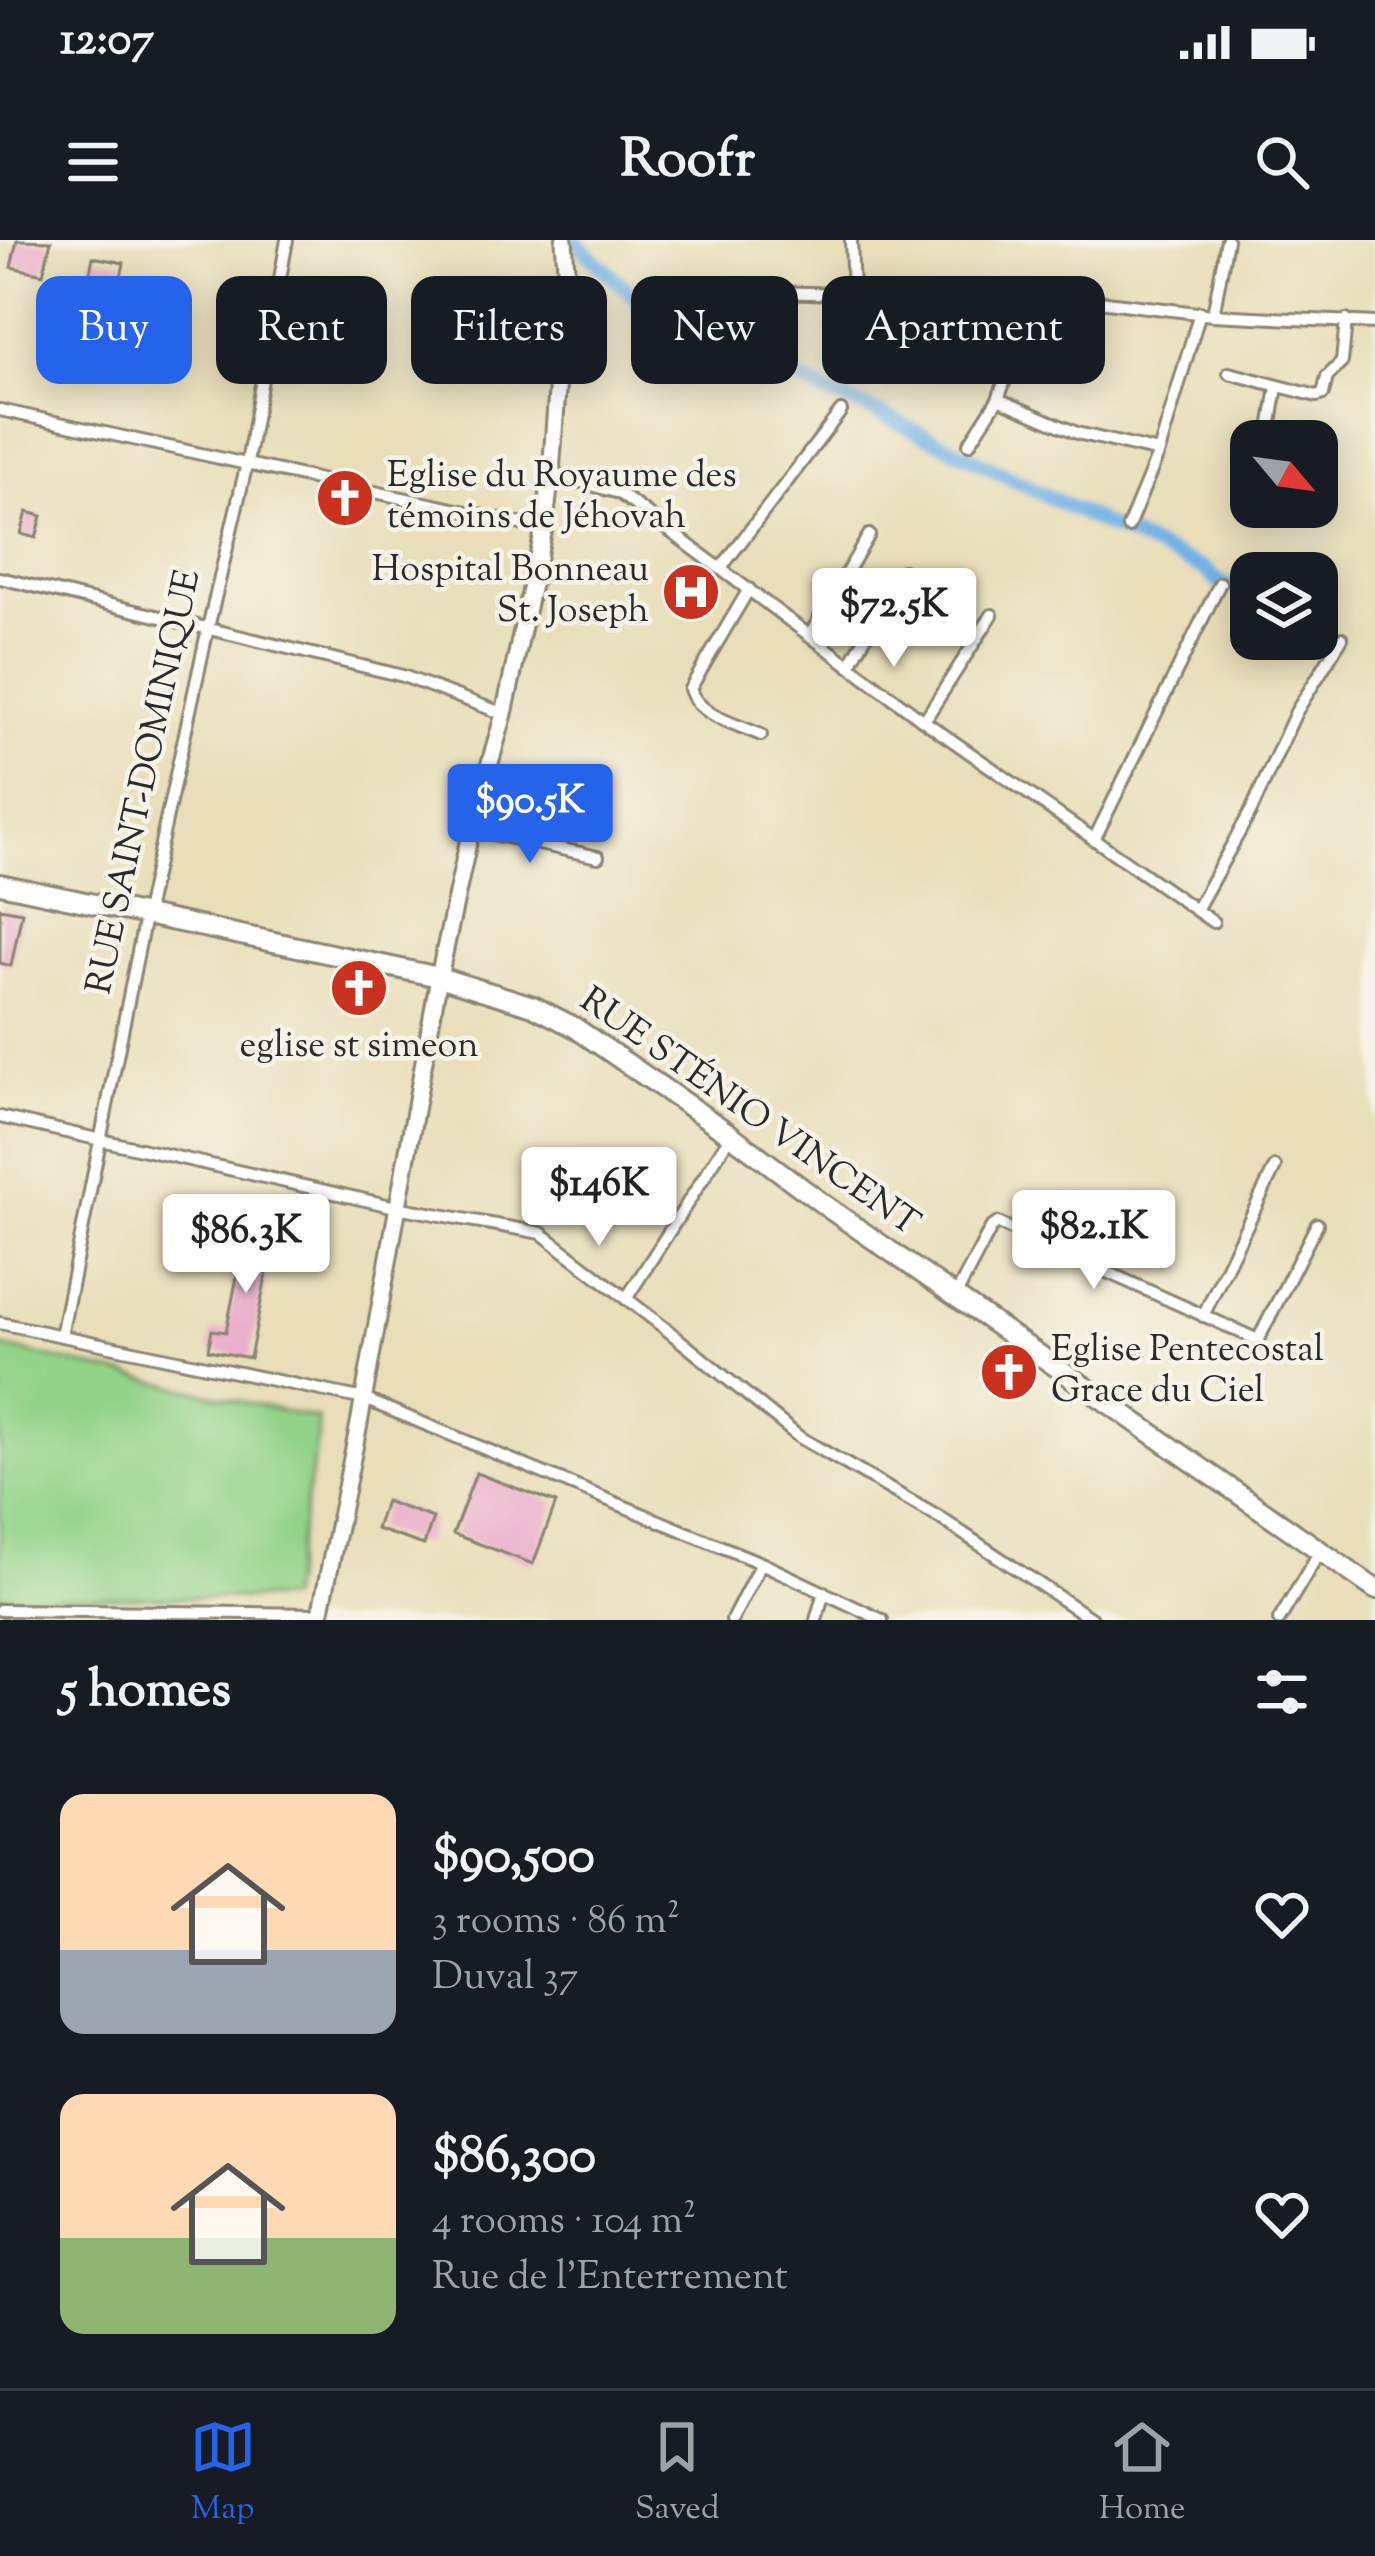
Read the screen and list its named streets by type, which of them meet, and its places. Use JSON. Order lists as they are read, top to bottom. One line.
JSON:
{"streets":{"main road":["RUE STÉNIO VINCENT"],"street":["RUE SAINT-DOMINIQUE"]},"crossings":[["RUE SAINT-DOMINIQUE","RUE STÉNIO VINCENT"]],"places":{"church":["Eglise du Royaume des témoins de Jéhovah","eglise st simeon","Eglise Pentecostal Grace du Ciel"],"hospital":["Hospital Bonneau St. Joseph"]},"north":"bottom right","page":{"status":"12:07","header":"Roofr","chip":["Buy","Rent","Filters","New","Apartment"],"price":["$72.5K","$90.5K","$146K","$82.1K","$86.3K"],"heading":"5 homes","list":[{"name":"$90,500","note":"3 rooms · 86 m² · Duval 37"},{"name":"$86,300","note":"4 rooms · 104 m² · Rue de l'Enterrement"}],"tabs":["Map","Saved","Home"]}}
